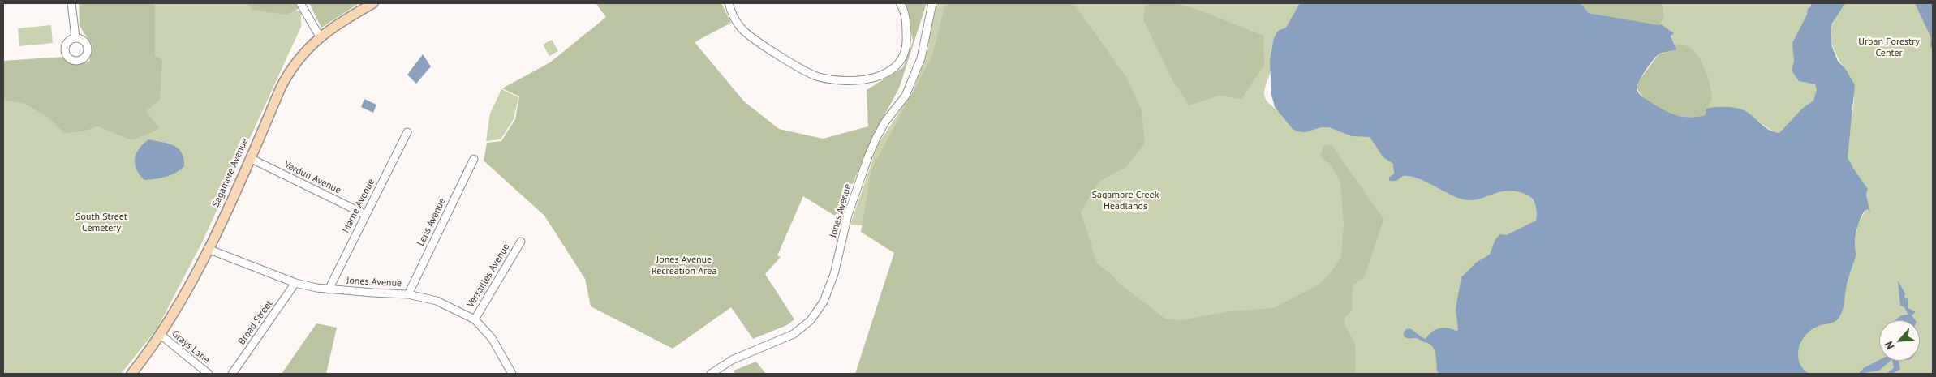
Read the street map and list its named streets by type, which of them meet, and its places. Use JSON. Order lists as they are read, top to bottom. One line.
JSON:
{"streets":{"main road":["Sagamore Avenue"],"street":["Verdun Avenue","Marne Avenue","Jones Avenue","Lens Avenue","Versailles Avenue","Broad Street","Grays Lane"]},"crossings":[["Sagamore Avenue","Verdun Avenue"],["Sagamore Avenue","Jones Avenue"],["Sagamore Avenue","Grays Lane"],["Verdun Avenue","Marne Avenue"],["Marne Avenue","Jones Avenue"],["Jones Avenue","Lens Avenue"],["Jones Avenue","Versailles Avenue"],["Jones Avenue","Broad Street"]],"parks":["Urban Forestry Center","Sagamore Creek Headlands","South Street Cemetery","Jones Avenue Recreation Area"],"north":"bottom left"}
